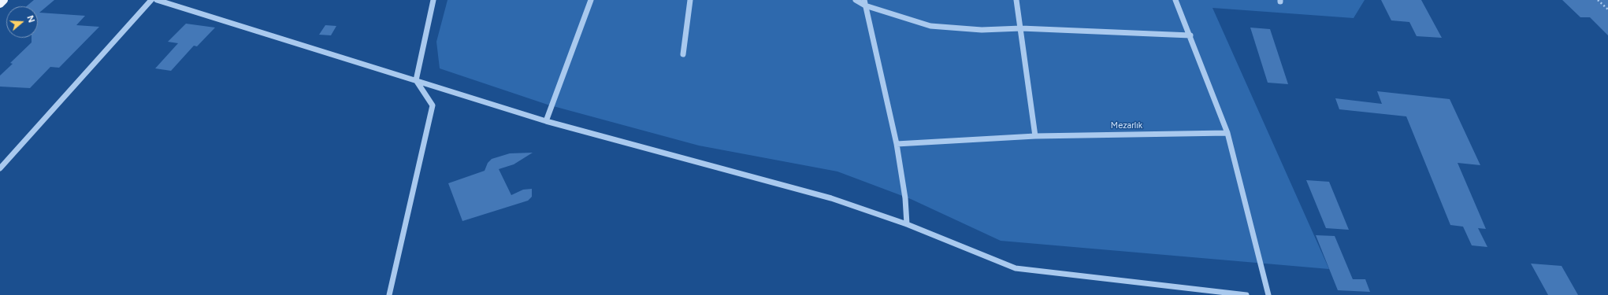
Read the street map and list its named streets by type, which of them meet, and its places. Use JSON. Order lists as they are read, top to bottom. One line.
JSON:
{"parks":["Mezarlık"],"north":"right"}
